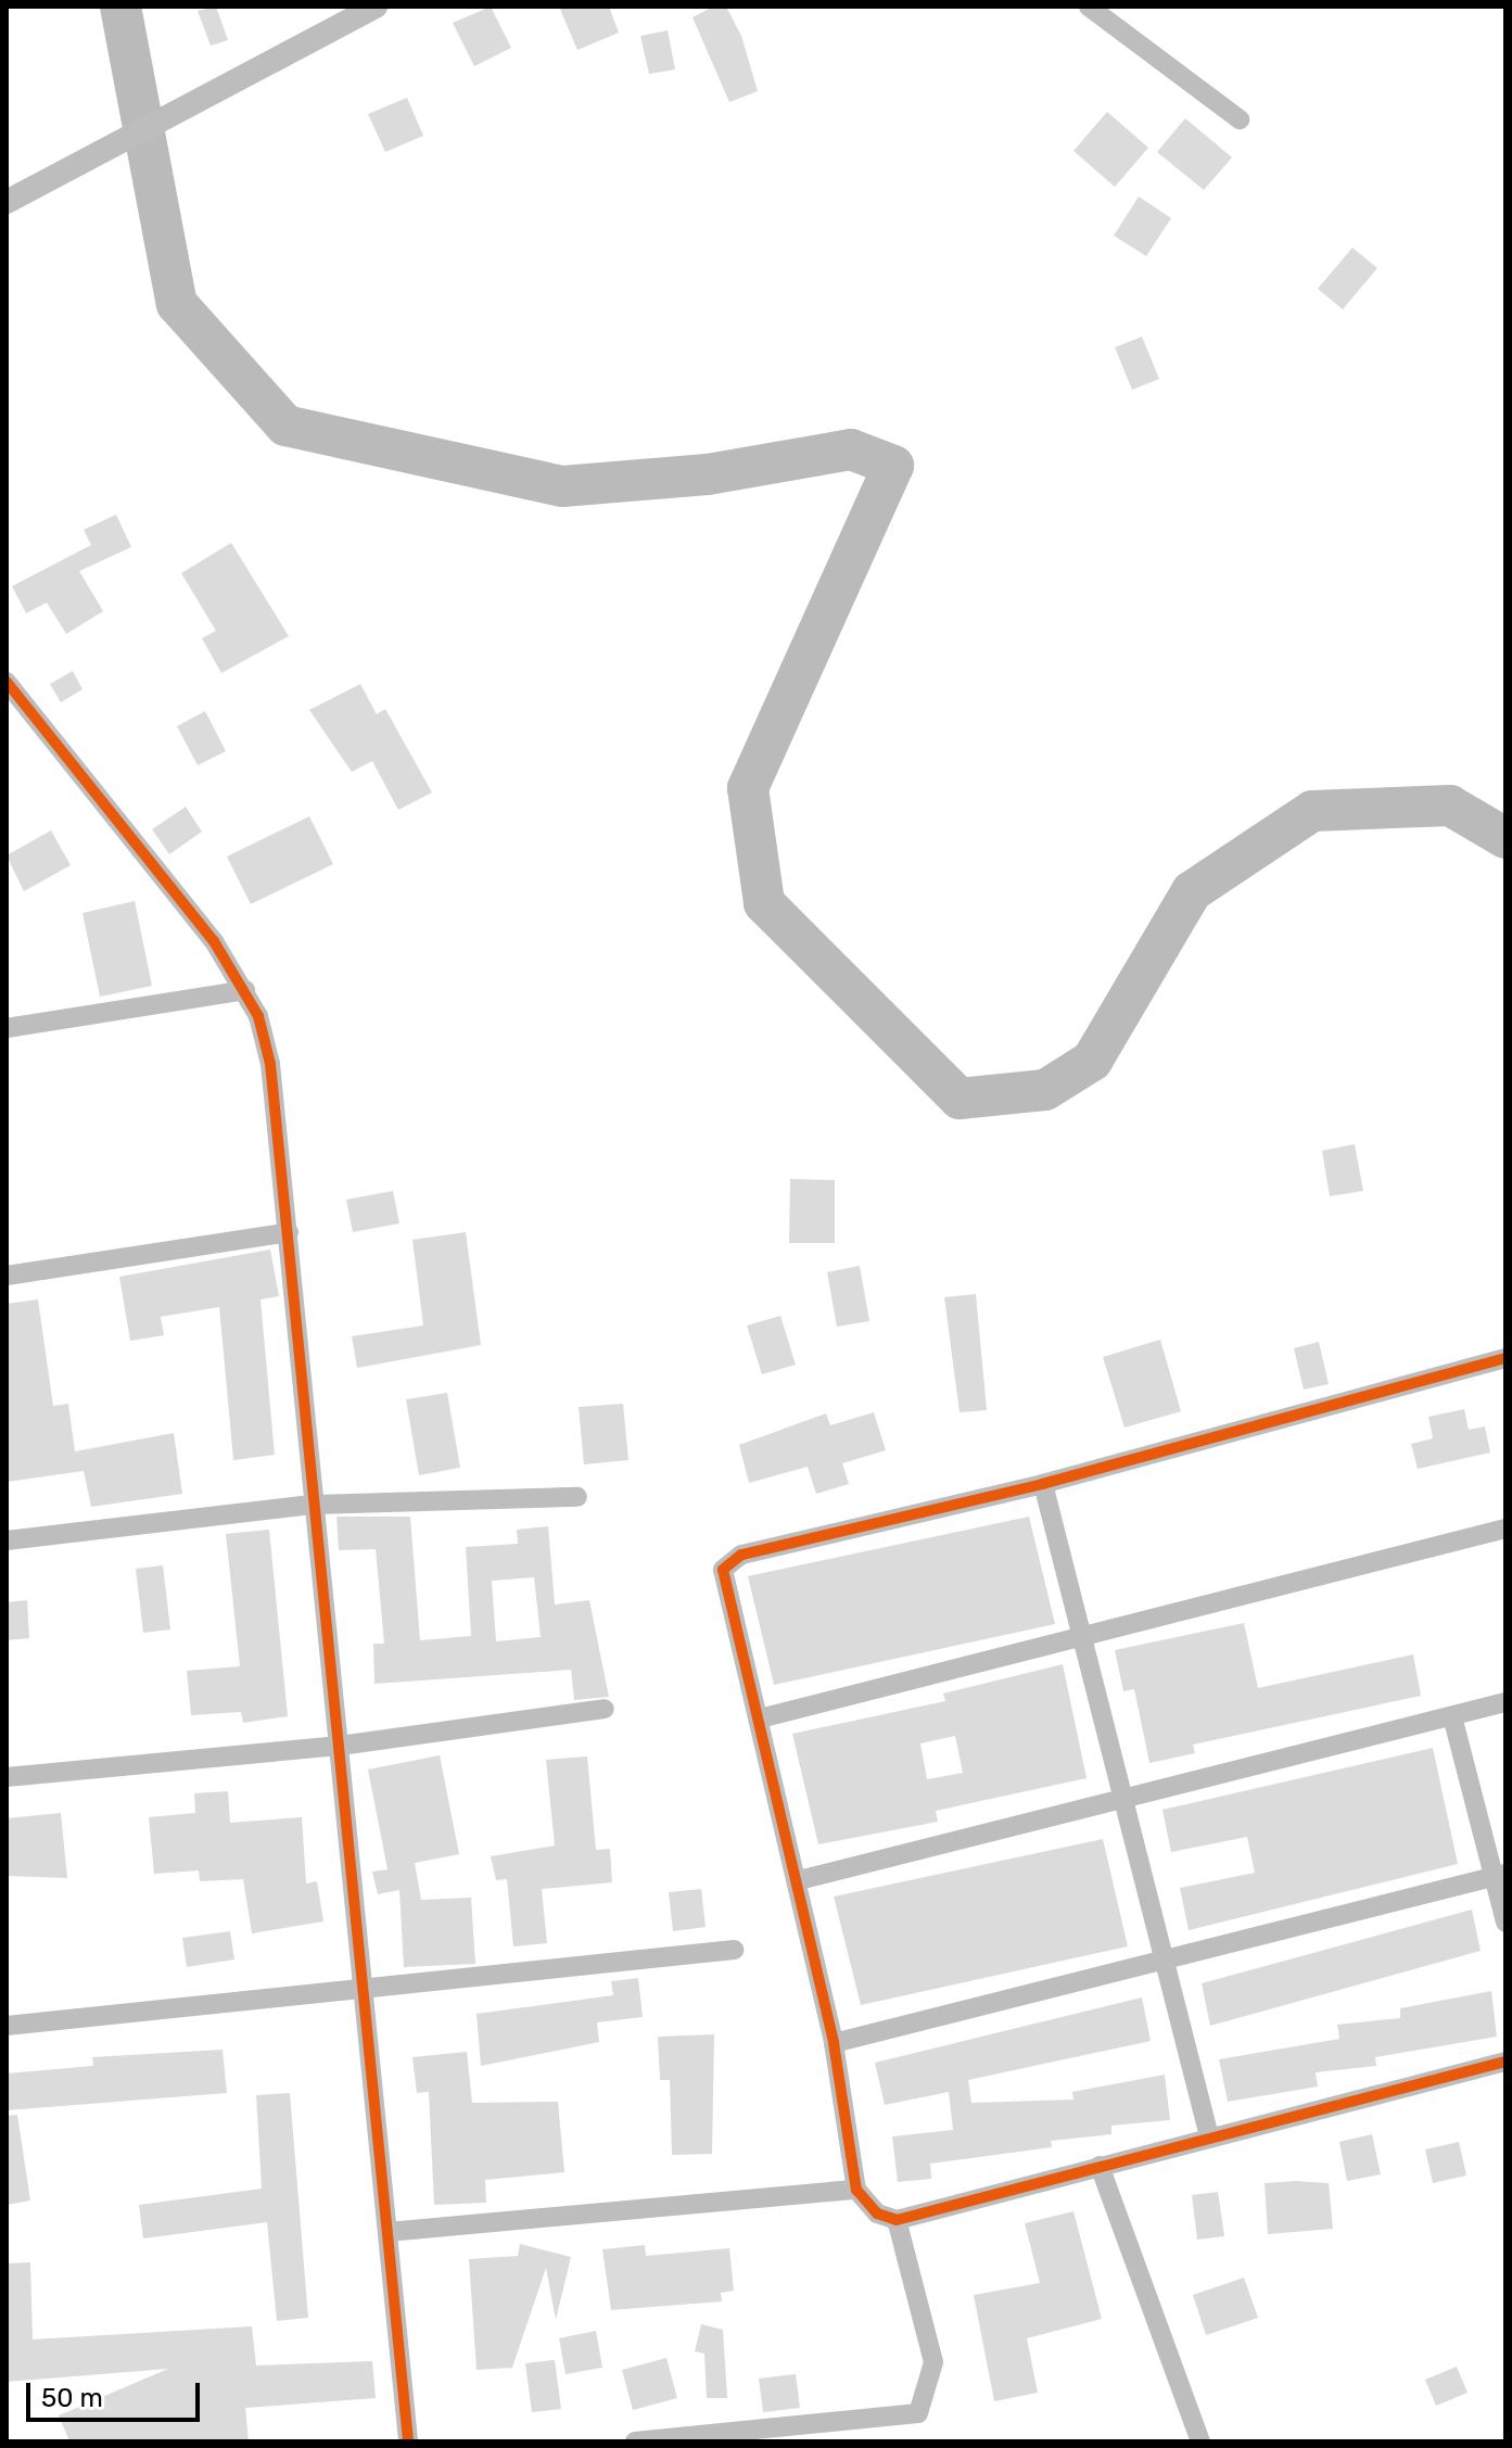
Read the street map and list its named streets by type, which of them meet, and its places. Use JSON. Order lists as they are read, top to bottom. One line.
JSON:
{"scale_bar":"50 m"}
